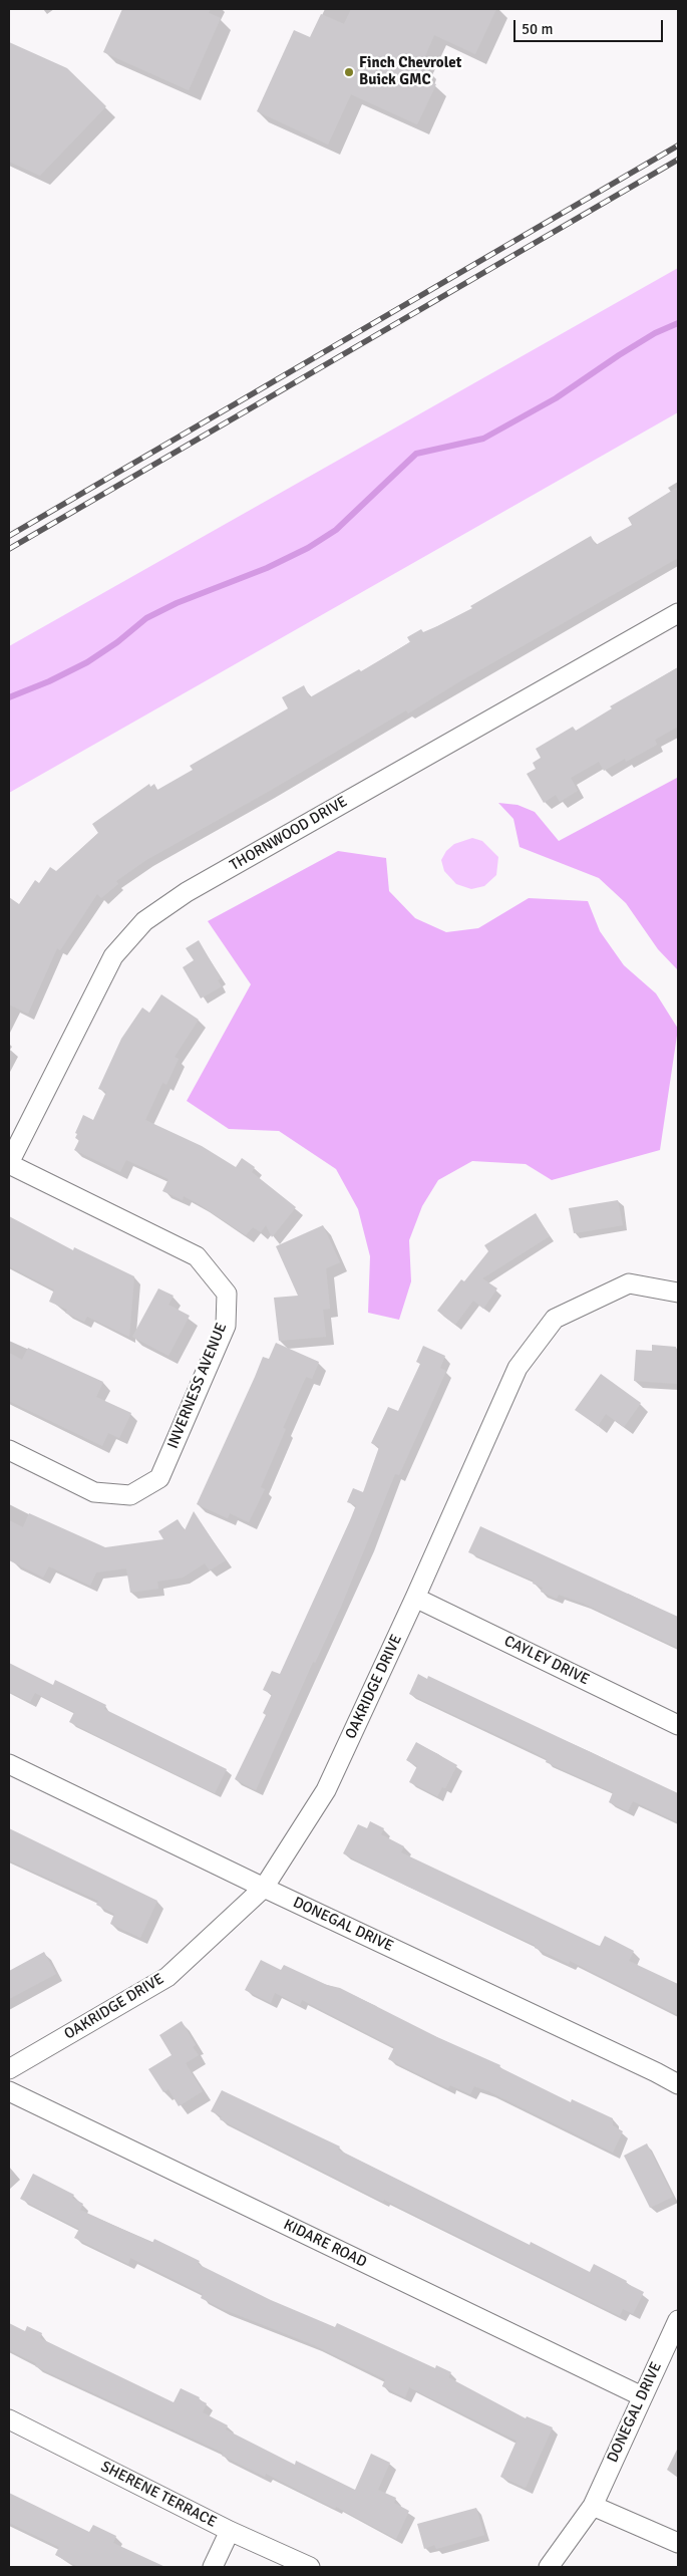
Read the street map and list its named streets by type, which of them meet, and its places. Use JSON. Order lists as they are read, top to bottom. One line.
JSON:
{"streets":{"street":["THORNWOOD DRIVE","INVERNESS AVENUE","CAYLEY DRIVE","OAKRIDGE DRIVE","DONEGAL DRIVE","KIDARE ROAD","SHERENE TERRACE"]},"crossings":[["THORNWOOD DRIVE","INVERNESS AVENUE"],["CAYLEY DRIVE","OAKRIDGE DRIVE"],["OAKRIDGE DRIVE","DONEGAL DRIVE"],["DONEGAL DRIVE","KIDARE ROAD"]],"places":["Finch Chevrolet Buick GMC"],"scale_bar":"50 m"}
